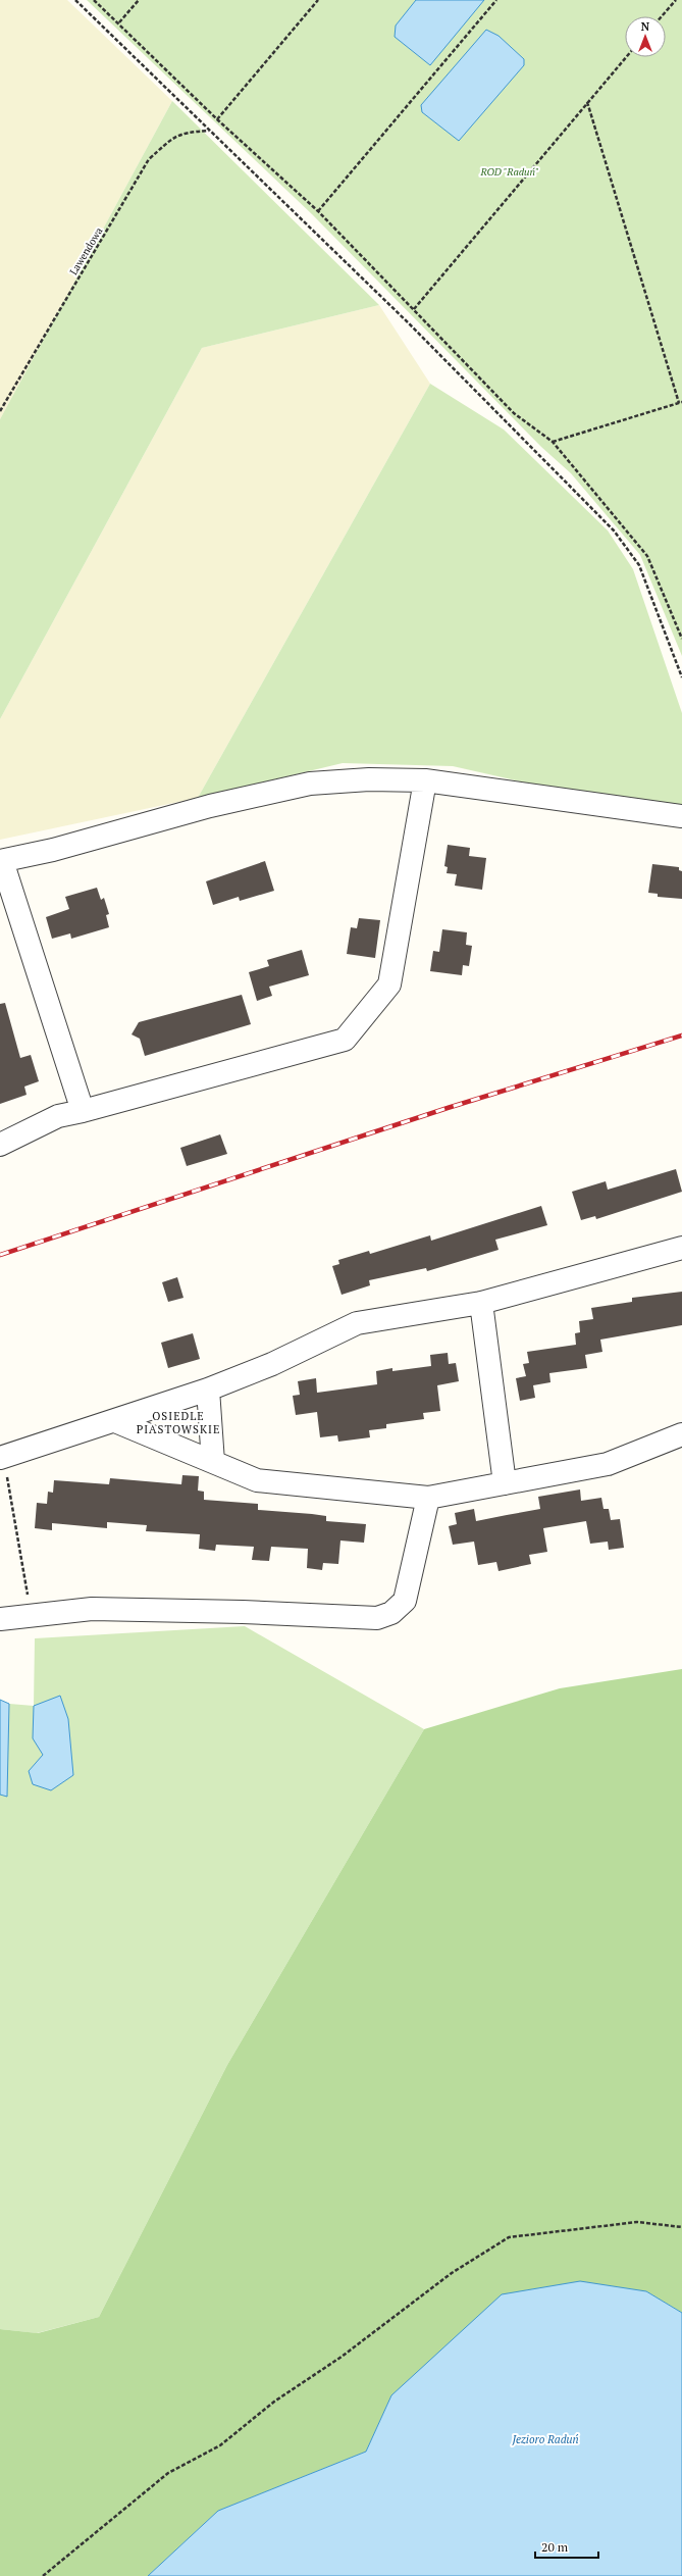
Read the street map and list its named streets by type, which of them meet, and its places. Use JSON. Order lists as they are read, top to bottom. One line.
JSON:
{"streets":{"path":["Lawendowa"]},"districts":["OSIEDLE PIASTOWSKIE"],"water":["Jezioro Raduń"],"parks":["ROD \"Raduń\""],"scale_bar":"20 m","north":"top"}
